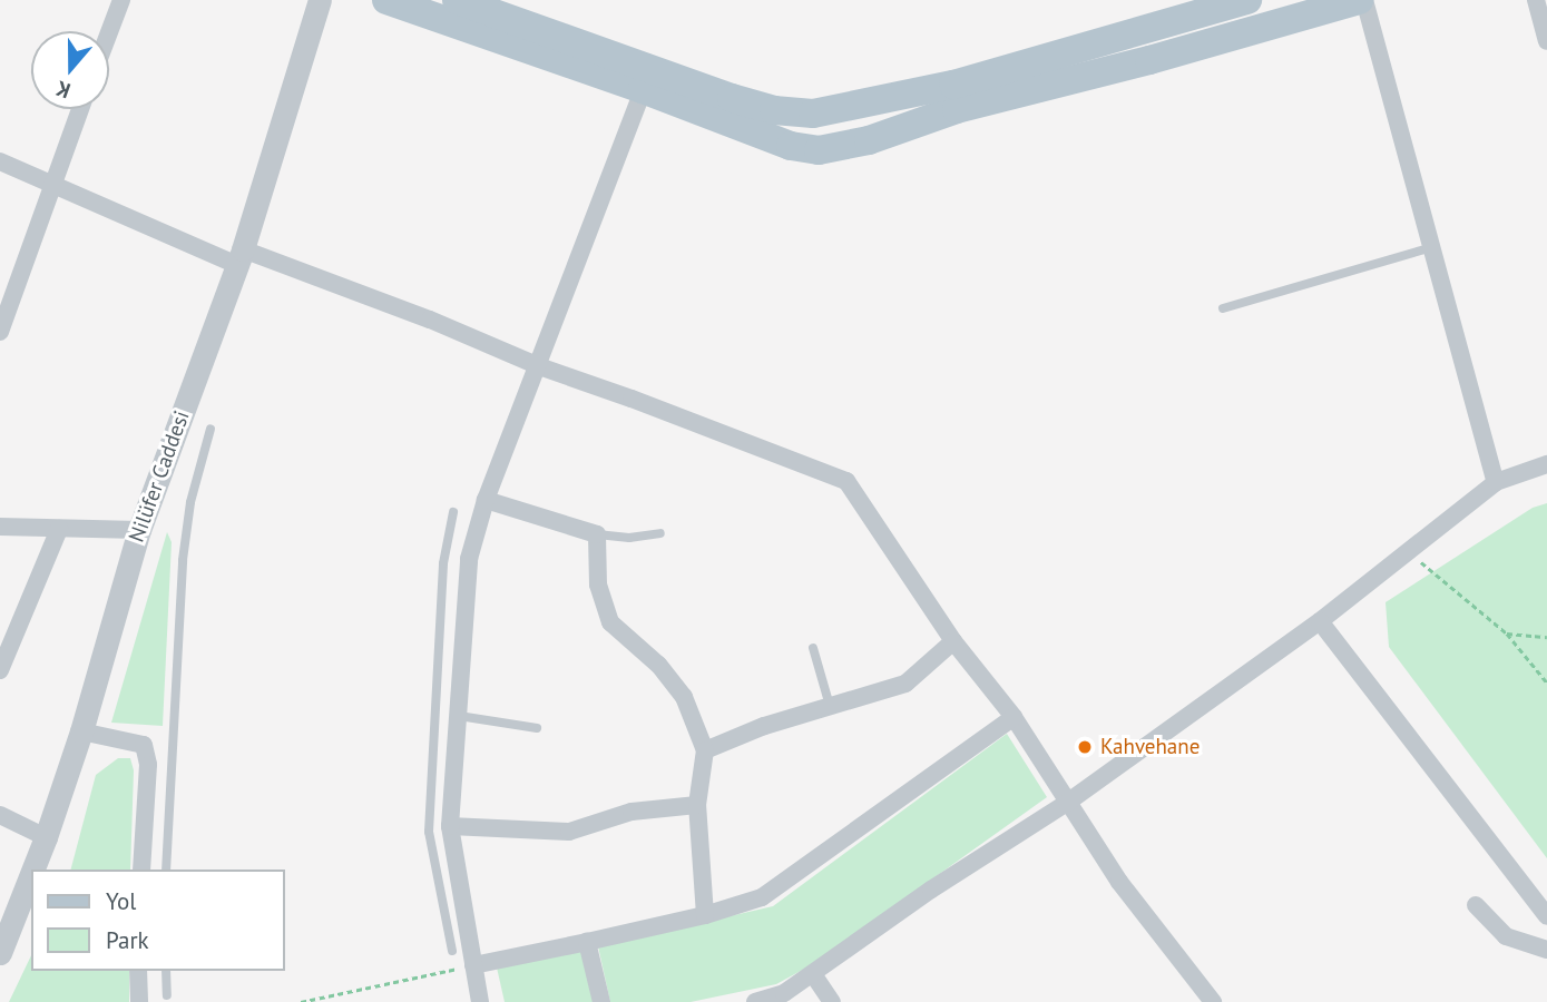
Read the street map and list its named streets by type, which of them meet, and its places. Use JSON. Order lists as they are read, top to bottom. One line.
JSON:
{"streets":{"street":["Nilüfer Caddesi"]},"places":["Kahvehane"],"legend":["Yol","Park"],"north":"bottom"}
